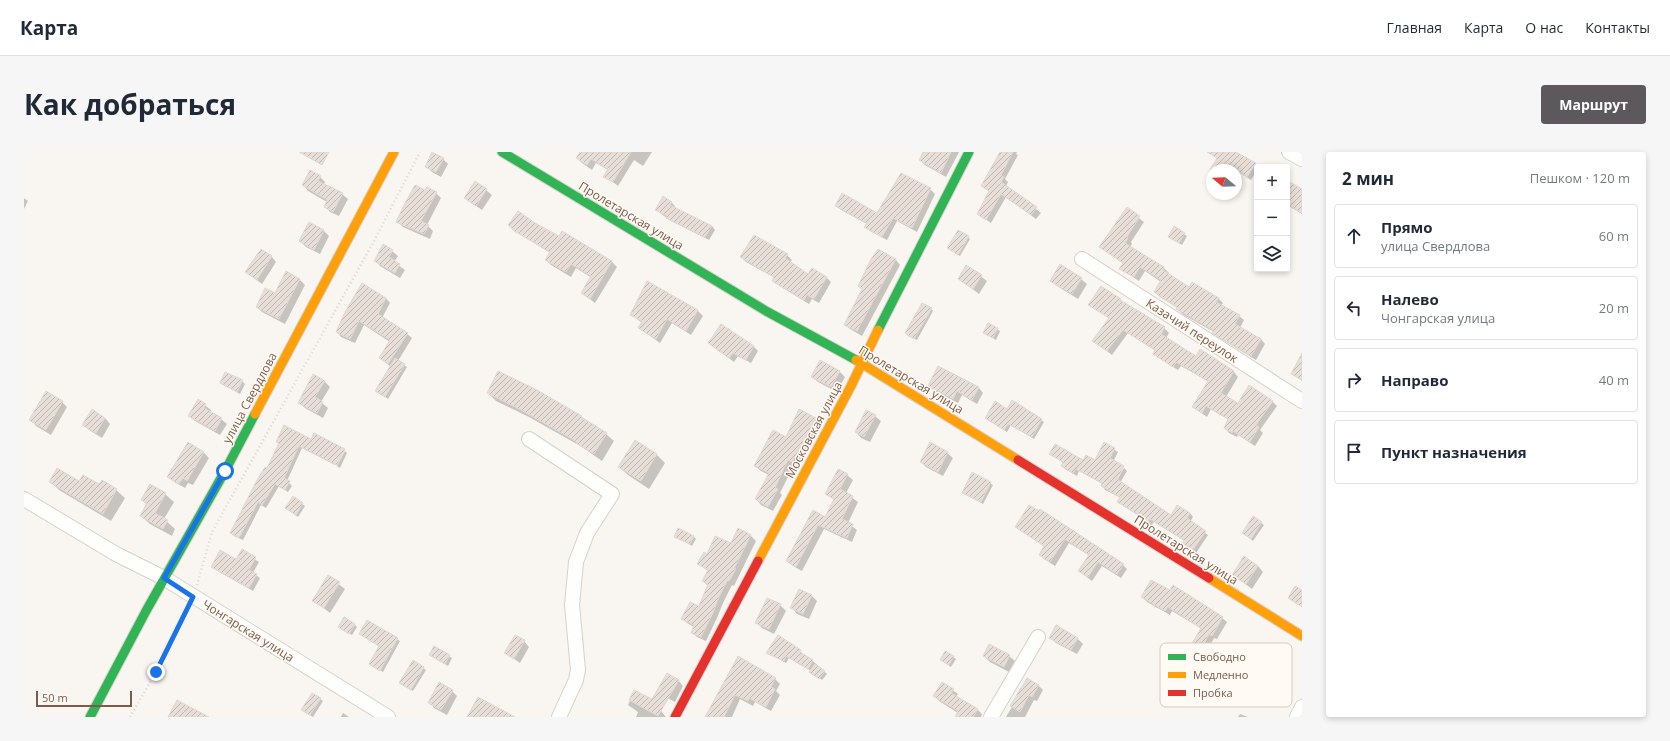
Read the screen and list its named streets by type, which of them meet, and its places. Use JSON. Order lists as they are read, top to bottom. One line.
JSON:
{"streets":{"street":["Пролетарская улица","Казачий переулок","улица Свердлова","Московская улица","Чонгарская улица"]},"crossings":[["Пролетарская улица","Московская улица"],["улица Свердлова","Чонгарская улица"]],"legend":["Свободно","Медленно","Пробка"],"scale_bar":"50 m","north":"left","page":{"header":"Карта","nav":["Главная","Карта","О нас","Контакты"],"title":"Как добраться","buttons":"Маршрут","heading":["2 мин","Пешком · 120 m"],"map_buttons":["+","−"],"list":[["Прямо","улица Свердлова","60 m"],["Налево","Чонгарская улица","20 m"],["Направо","40 m"],"Пункт назначения"],"scale":"50 m"}}
